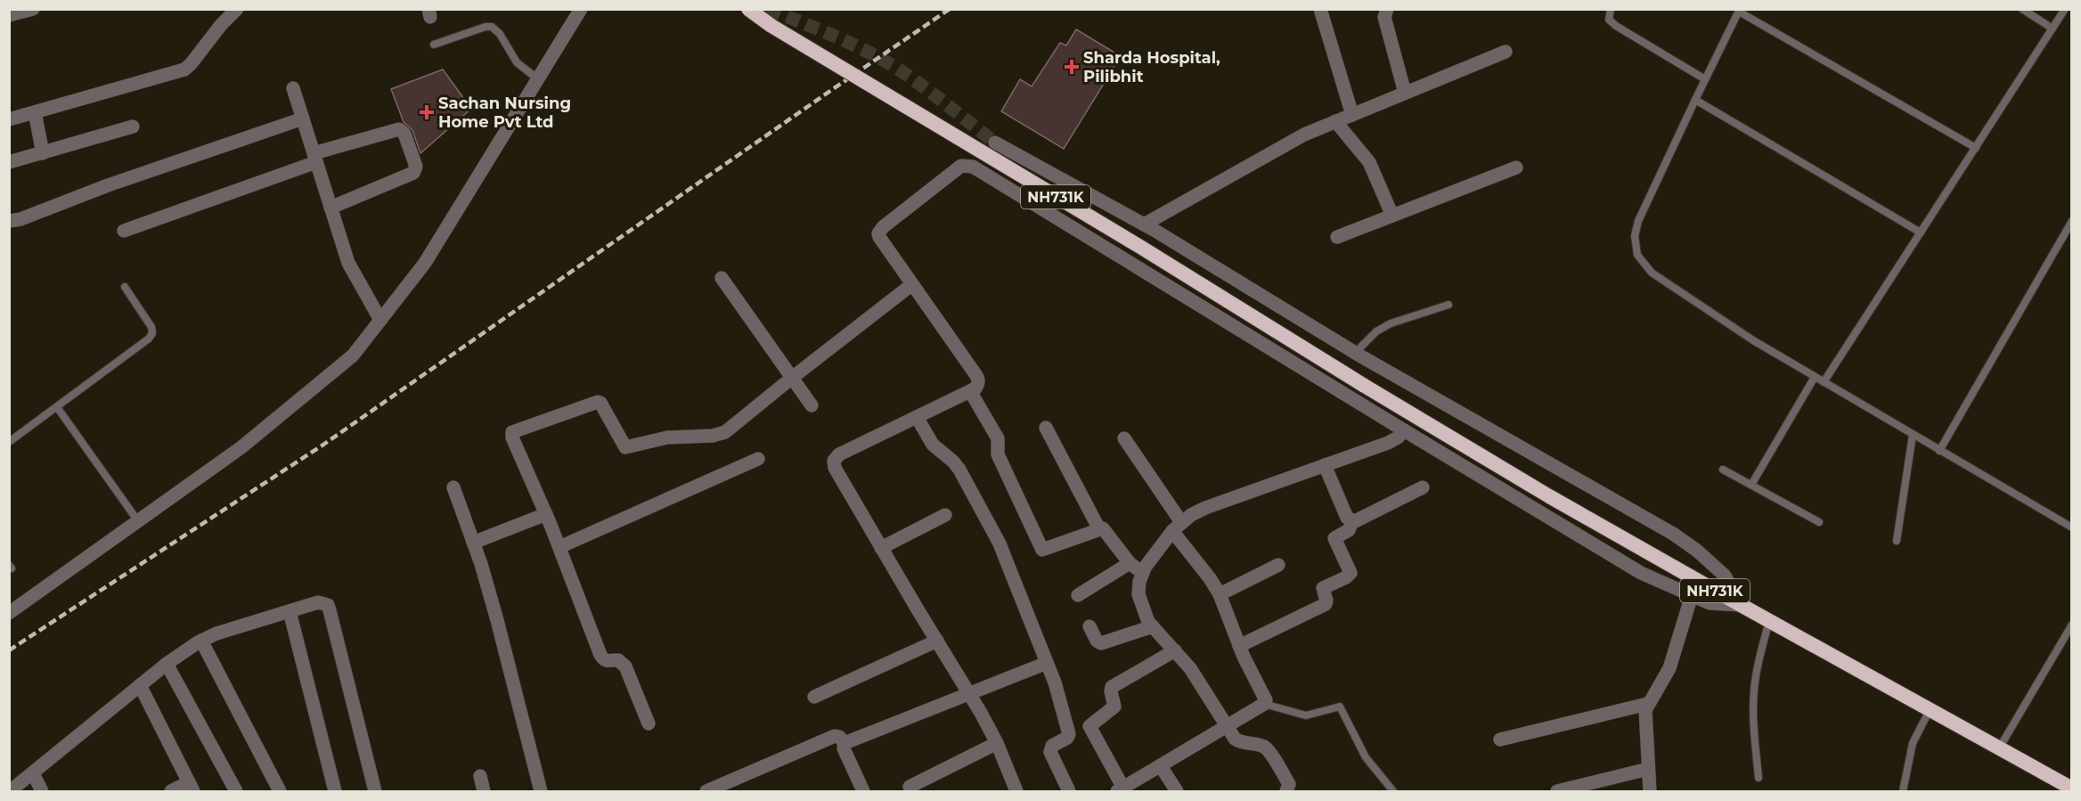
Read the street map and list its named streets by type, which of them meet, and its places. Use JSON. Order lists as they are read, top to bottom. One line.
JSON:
{"streets":{"highway":["NH731K"]},"places":{"health":["Sharda Hospital, Pilibhit","Sachan Nursing Home Pvt Ltd"]}}
